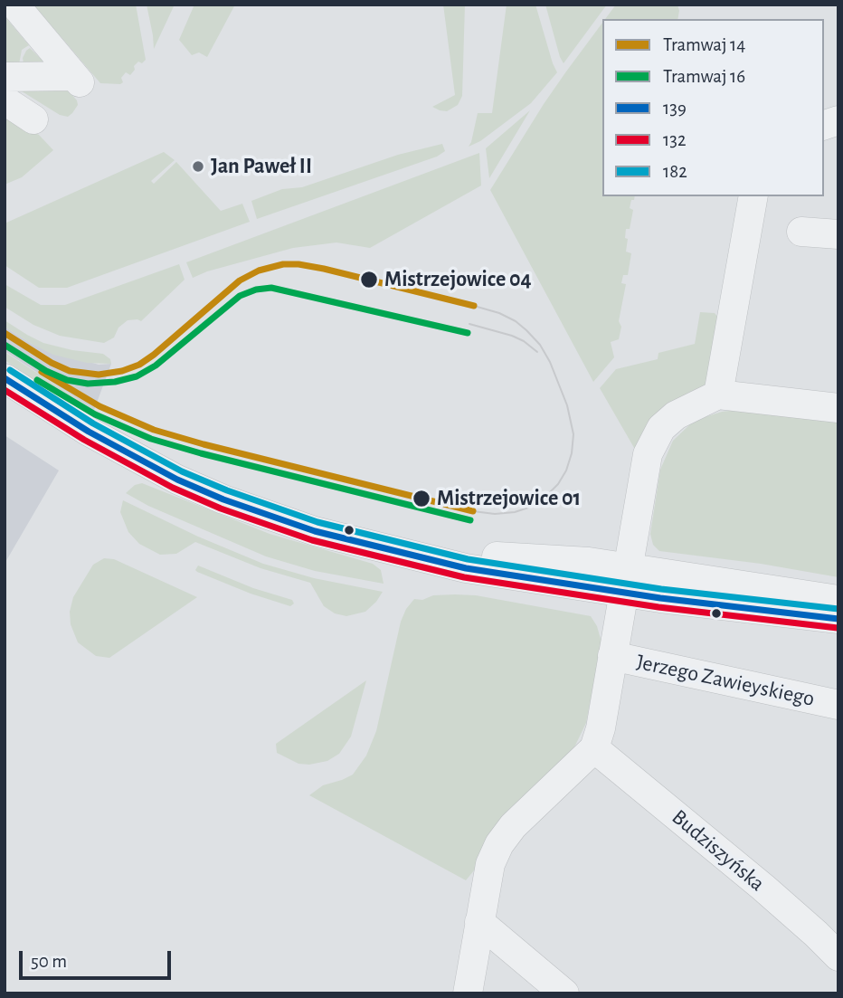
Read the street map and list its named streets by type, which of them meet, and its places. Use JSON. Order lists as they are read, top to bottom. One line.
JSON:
{"streets":{"street":["Jerzego Zawieyskiego","Budziszyńska"]},"places":["Jan Paweł II","Mistrzejowice 04","Mistrzejowice 01"],"lines":["tram line 14","tram line 16","transit line 182","transit line 139","transit line 132"],"legend":["Tramwaj 14","Tramwaj 16","139","132","182"],"scale_bar":"50 m"}
